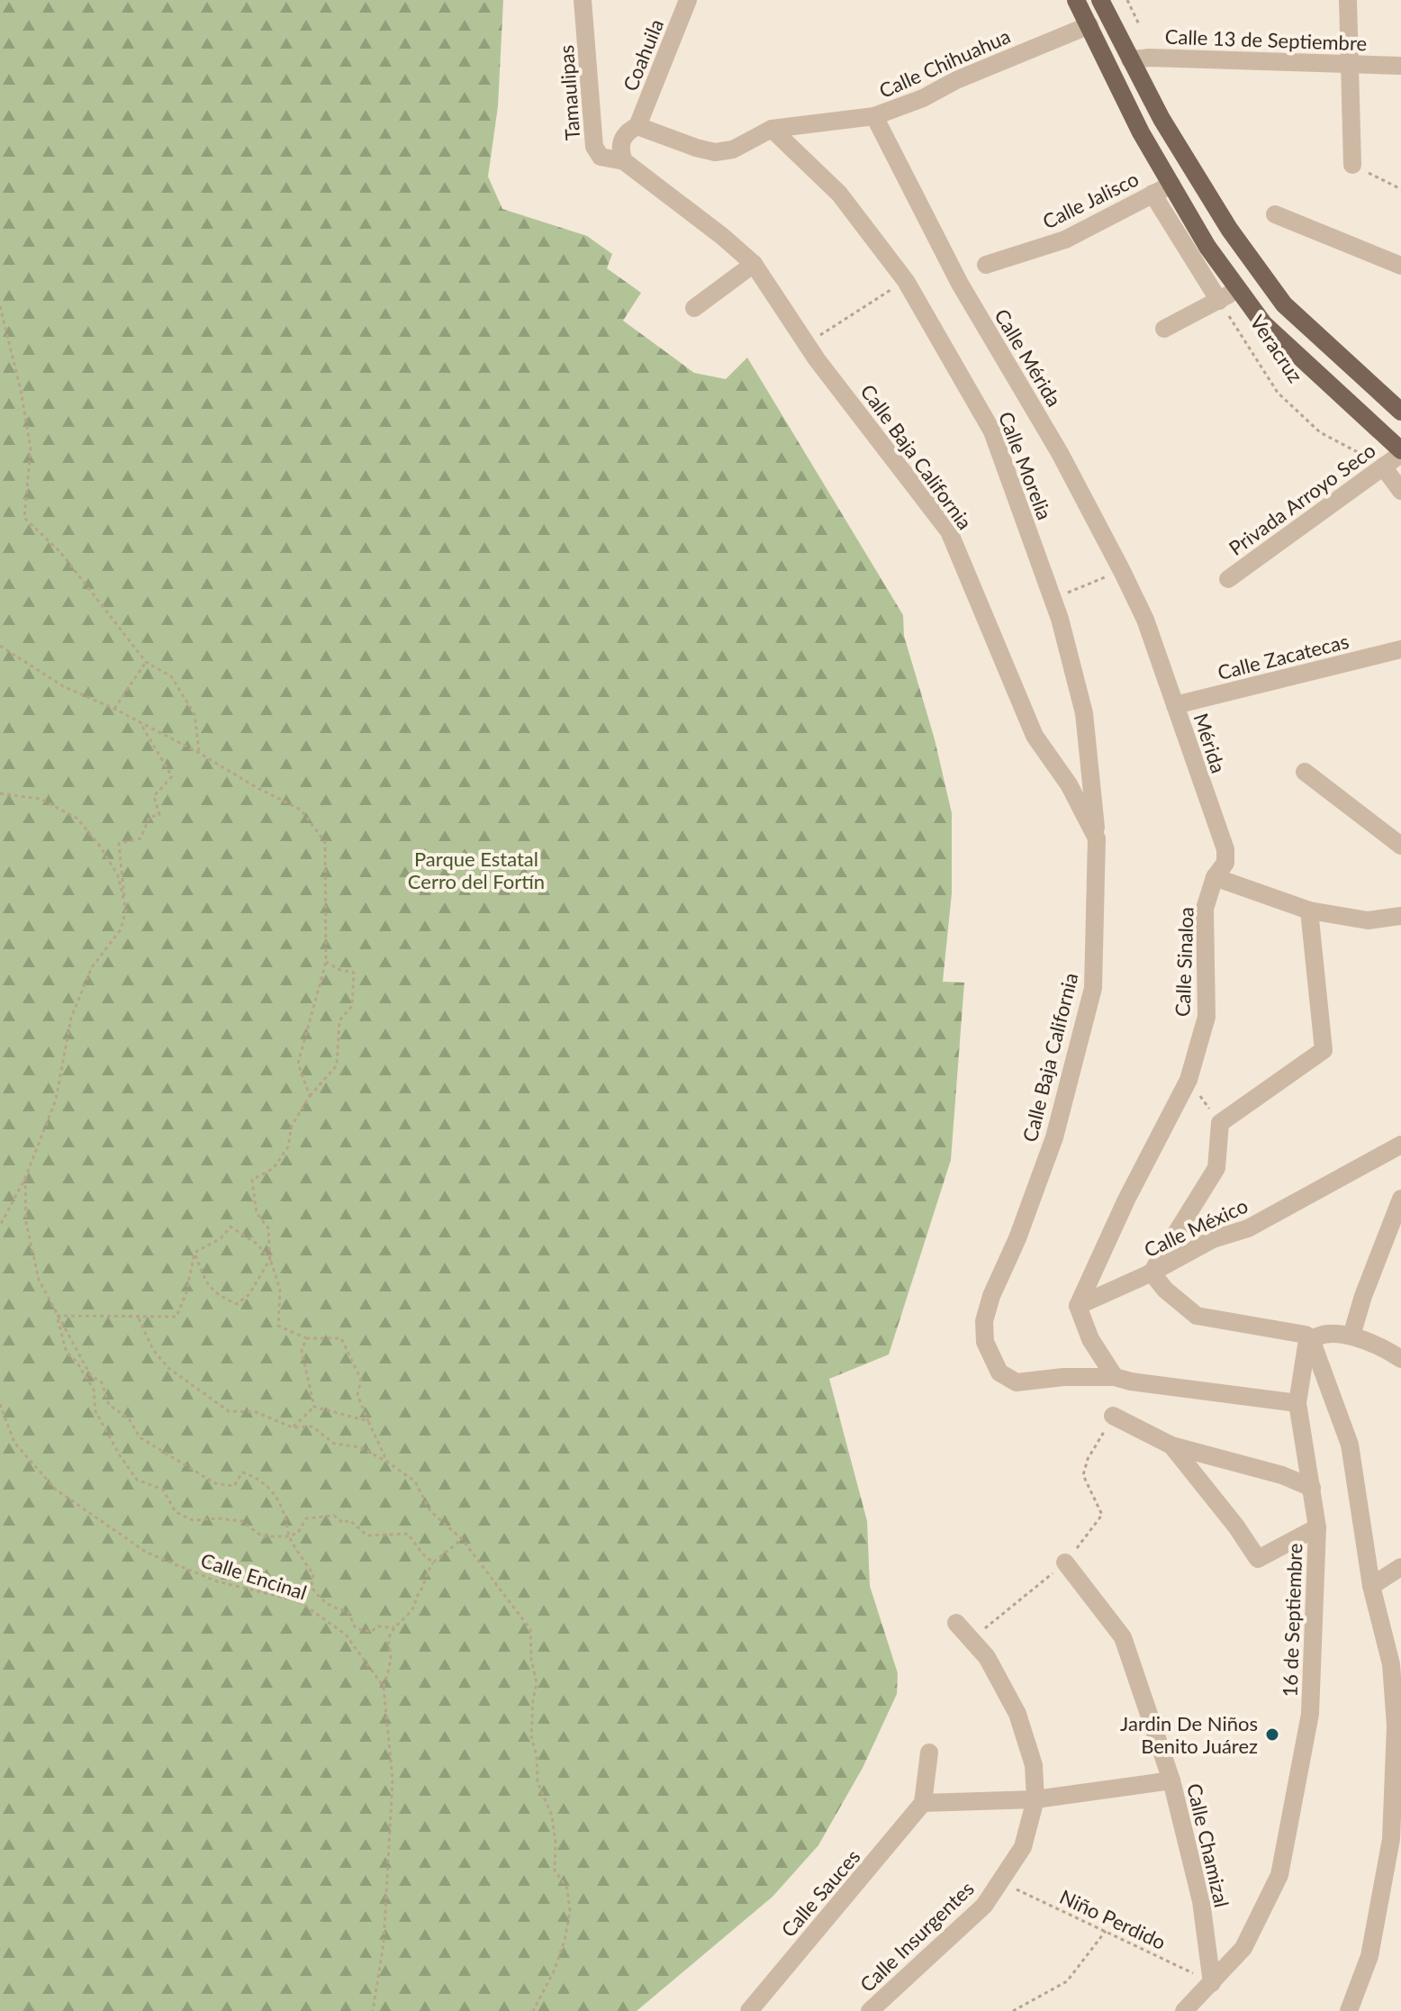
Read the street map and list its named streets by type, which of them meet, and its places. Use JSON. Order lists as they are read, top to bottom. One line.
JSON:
{"streets":{"street":["Calle 13 de Septiembre","Coahuila","Calle Chihuahua","Tamaulipas","Calle Jalisco","Calle Mérida","Calle Baja California","Calle Morelia","Privada Arroyo Seco","Calle Zacatecas","Mérida","Calle Sinaloa","Calle México","16 de Septiembre","Calle Chamizal","Calle Sauces","Calle Insurgentes"],"path":["Veracruz","Calle Encinal","Niño Perdido"]},"crossings":[["Coahuila","Calle Chihuahua"],["Calle Chihuahua","Calle Mérida"],["Calle Chihuahua","Calle Morelia"],["Tamaulipas","Calle Baja California"],["Veracruz","Privada Arroyo Seco"],["Calle Mérida","Mérida"],["Calle Baja California","Calle Morelia"],["Calle Baja California","16 de Septiembre"],["Calle Zacatecas","Mérida"],["Mérida","Calle Sinaloa"],["Calle Sinaloa","Calle México"],["16 de Septiembre","Calle Chamizal"],["16 de Septiembre","Niño Perdido"],["Calle Chamizal","Niño Perdido"],["Niño Perdido","Calle Insurgentes"]],"parks":["Parque Estatal Cerro del Fortín"],"places":["Jardin De Niños Benito Juárez"]}
